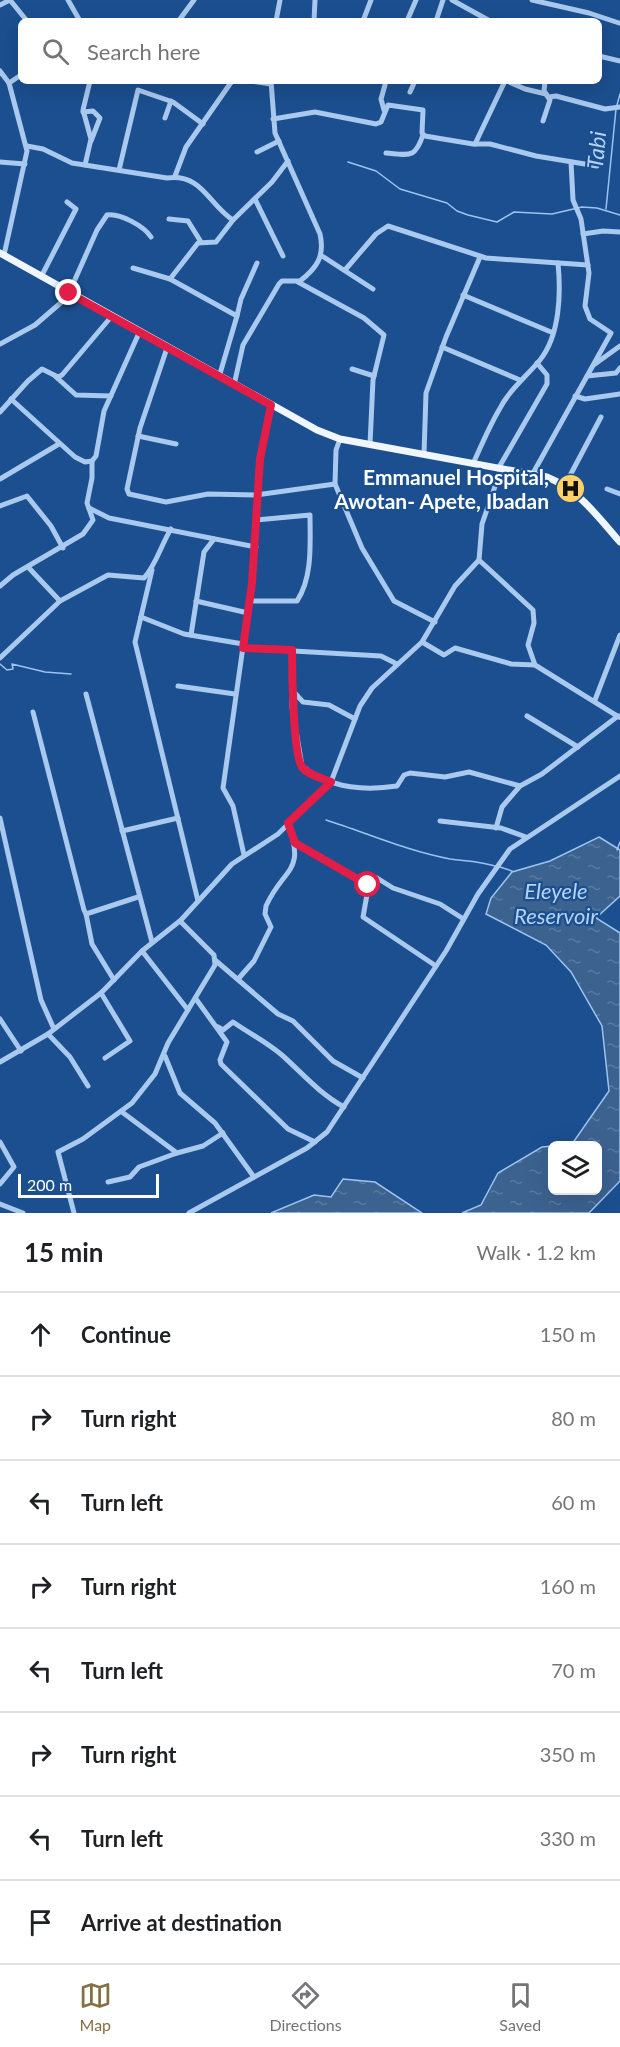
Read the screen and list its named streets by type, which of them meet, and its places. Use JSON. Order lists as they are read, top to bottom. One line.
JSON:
{"water":["Tabi","Eleyele Reservoir"],"places":{"hospital":["Emmanuel Hospital, Awotan- Apete, Ibadan"]},"scale_bar":"200 m","page":{"search":"Search here","scale":"200 m","heading":["15 min","Walk · 1.2 km"],"list":[["Continue","150 m"],["Turn right","80 m"],["Turn left","60 m"],["Turn right","160 m"],["Turn left","70 m"],["Turn right","350 m"],["Turn left","330 m"],"Arrive at destination"],"nav":["Map","Directions","Saved"]}}
